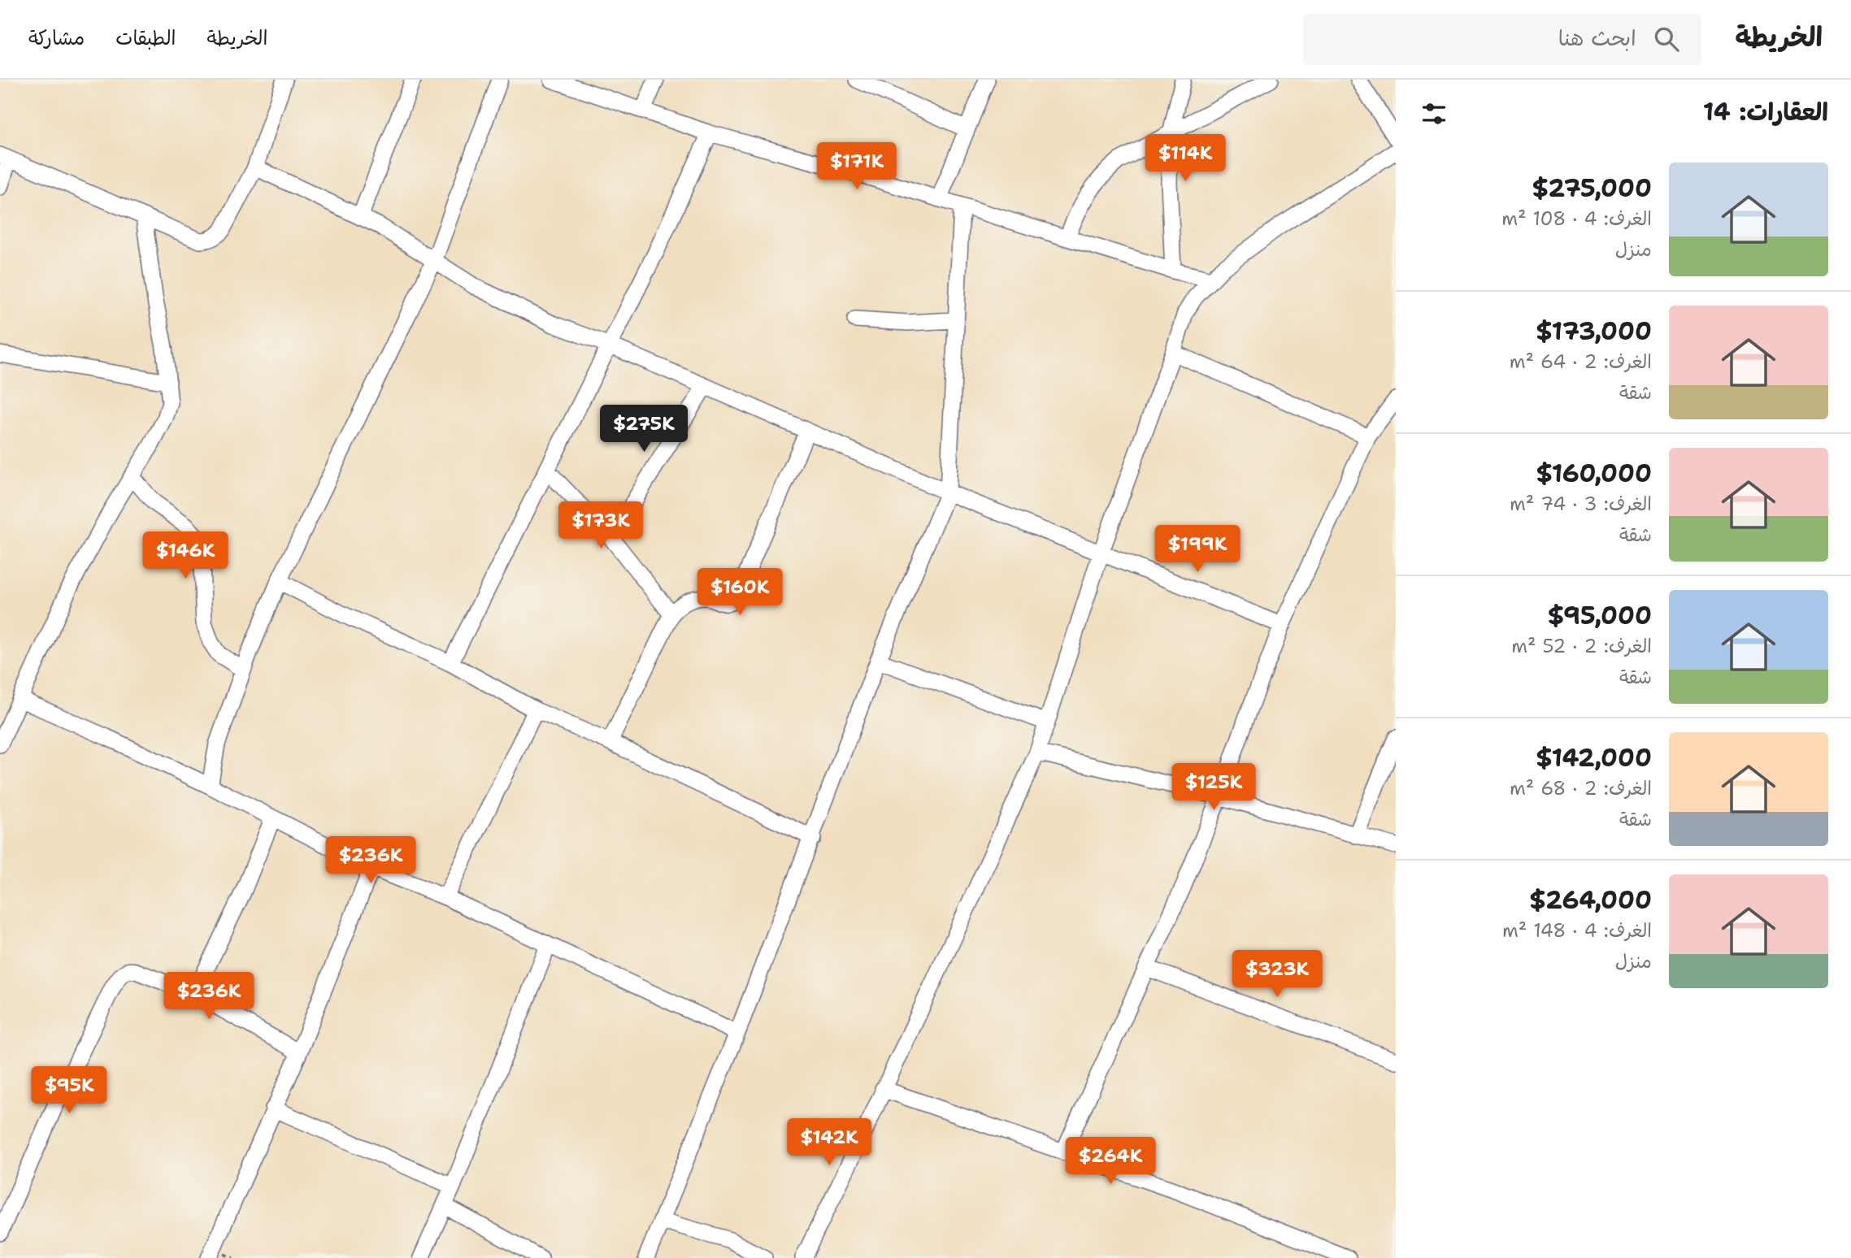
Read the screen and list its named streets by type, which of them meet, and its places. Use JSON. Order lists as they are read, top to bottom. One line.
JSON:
{"page":{"header":"الخريطة","search":"ابحث هنا","nav":["الخريطة","الطبقات","مشاركة"],"heading":"العقارات: 14","price":["$114K","$171K","$275K","$173K","$199K","$146K","$160K","$125K","$236K","$323K","$236K","$95K","$142K","$264K"],"list":[{"name":"$275,000","note":"الغرف: 4 · 108 m² · منزل"},{"name":"$173,000","note":"الغرف: 2 · 64 m² · شقة"},{"name":"$160,000","note":"الغرف: 3 · 74 m² · شقة"},{"name":"$95,000","note":"الغرف: 2 · 52 m² · شقة"},{"name":"$142,000","note":"الغرف: 2 · 68 m² · شقة"},{"name":"$264,000","note":"الغرف: 4 · 148 m² · منزل"}]}}
